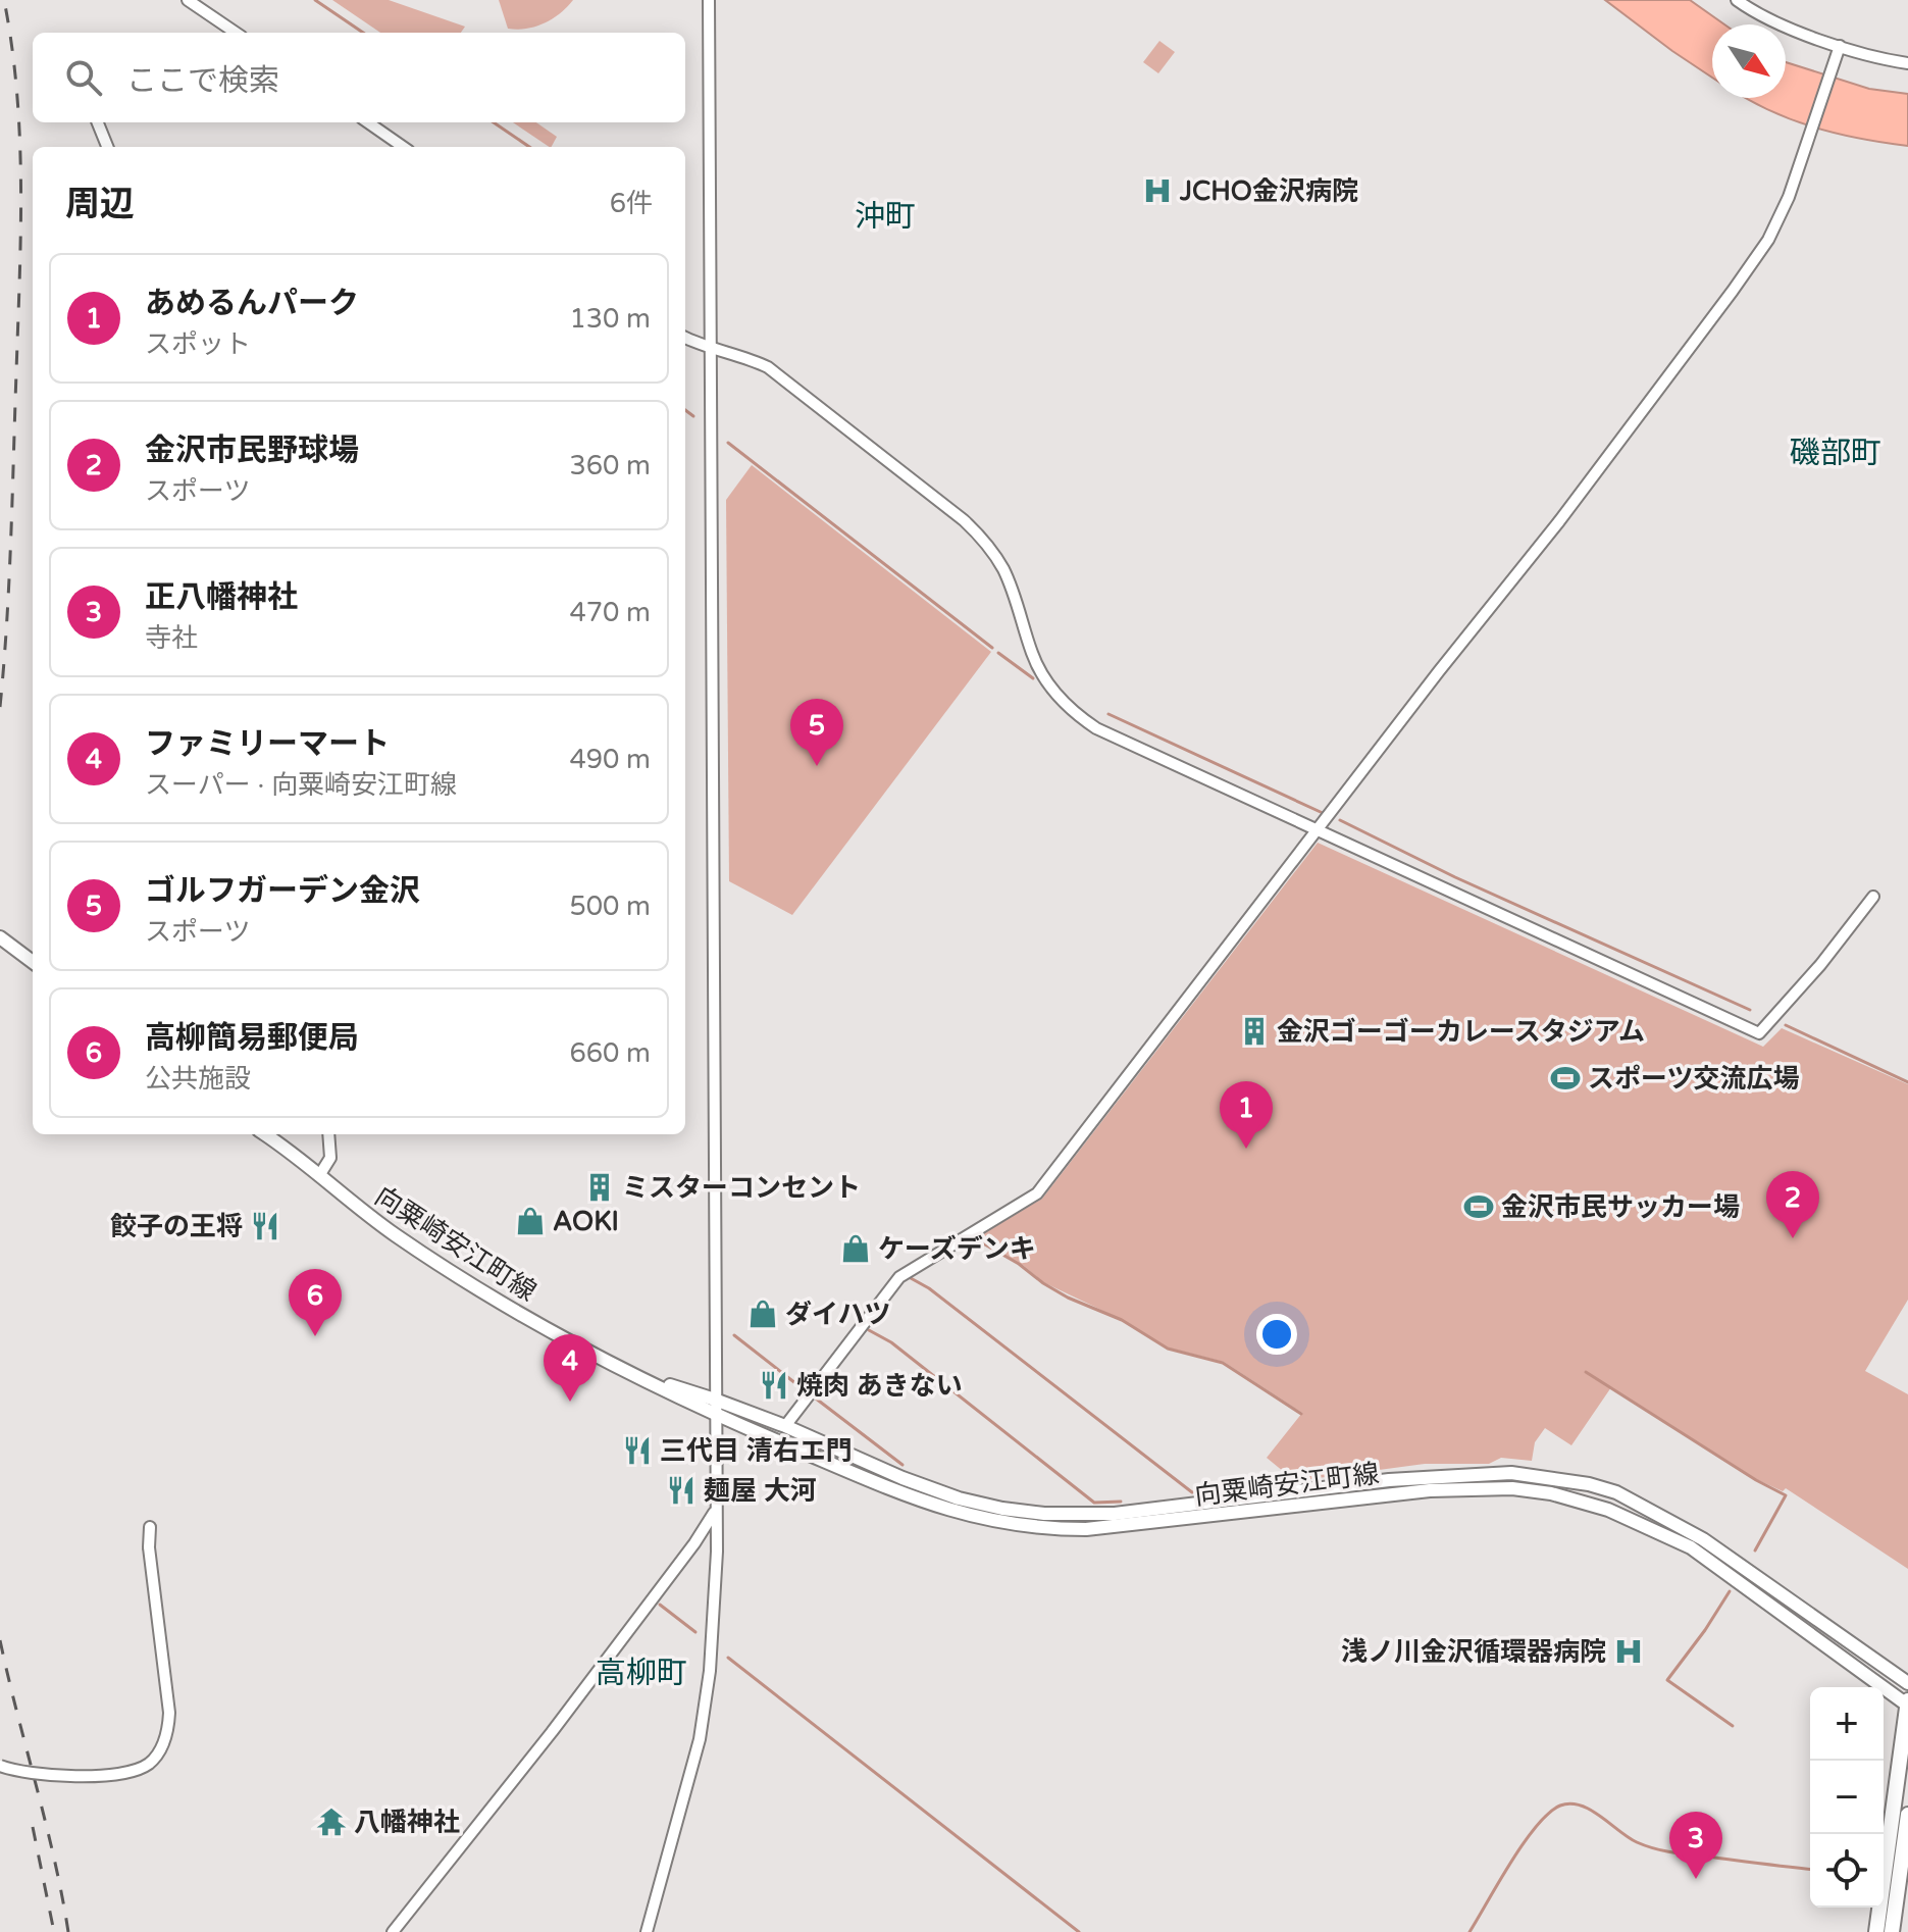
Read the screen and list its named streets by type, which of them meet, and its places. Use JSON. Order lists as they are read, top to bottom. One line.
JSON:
{"streets":{"main road":["向粟崎安江町線"]},"districts":["沖町","磯部町","高柳町"],"places":{"hospital":["JCHO金沢病院","浅ノ川金沢循環器病院"],"building":["金沢ゴーゴーカレースタジアム","ミスターコンセント"],"sports":["スポーツ交流広場","金沢市民サッカー場"],"shop":["AOKI","ケーズデンキ","ダイハツ"],"restaurant":["餃子の王将","焼肉 あきない","三代目 清右エ門","麺屋 大河"],"temple":["八幡神社"]},"north":"bottom right","page":{"search":"ここで検索","heading":["周辺","6件"],"list":[{"mark":"1","name":"あめるんパーク","note":"スポット","value":"130 m"},{"mark":"2","name":"金沢市民野球場","note":"スポーツ","value":"360 m"},{"mark":"3","name":"正八幡神社","note":"寺社","value":"470 m"},{"mark":"4","name":"ファミリーマート","note":"スーパー · 向粟崎安江町線","value":"490 m"},{"mark":"5","name":"ゴルフガーデン金沢","note":"スポーツ","value":"500 m"},{"mark":"6","name":"高柳簡易郵便局","note":"公共施設","value":"660 m"}],"pins":["5","1","2","6","4","3"],"map_buttons":["+","−"]}}
